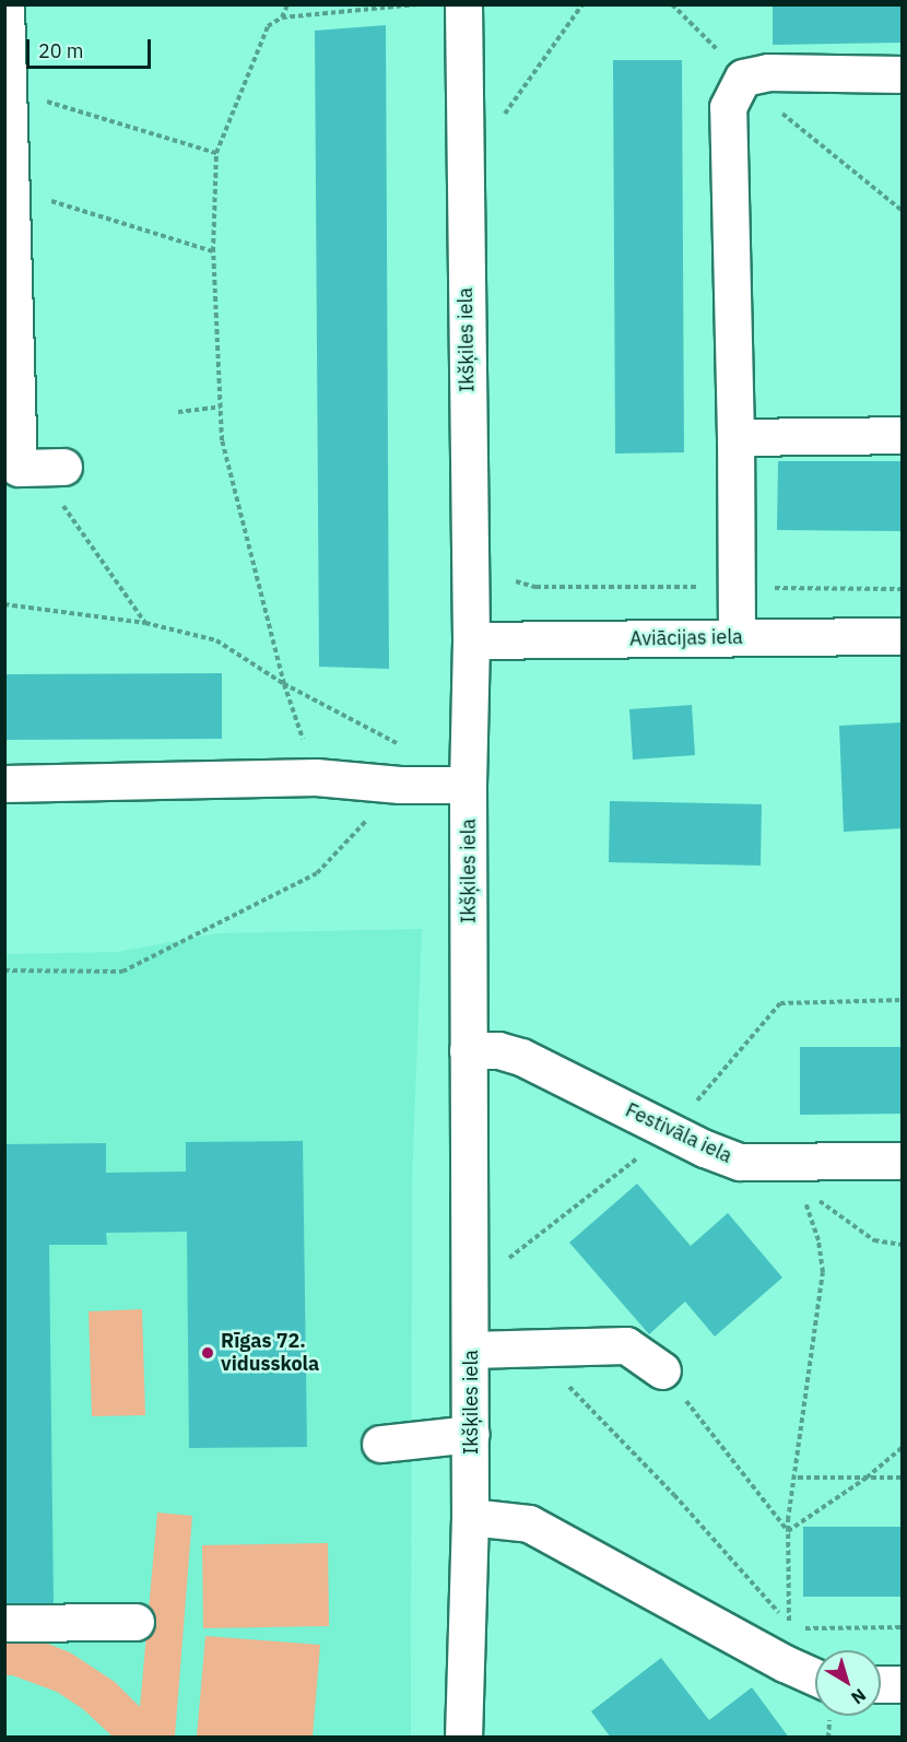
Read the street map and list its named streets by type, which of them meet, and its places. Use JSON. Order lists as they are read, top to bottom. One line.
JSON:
{"streets":{"street":["Ikšķiles iela","Aviācijas iela","Festivāla iela"]},"crossings":[["Ikšķiles iela","Aviācijas iela"],["Ikšķiles iela","Festivāla iela"]],"places":["Rīgas 72. vidusskola"],"scale_bar":"20 m","north":"bottom right"}
